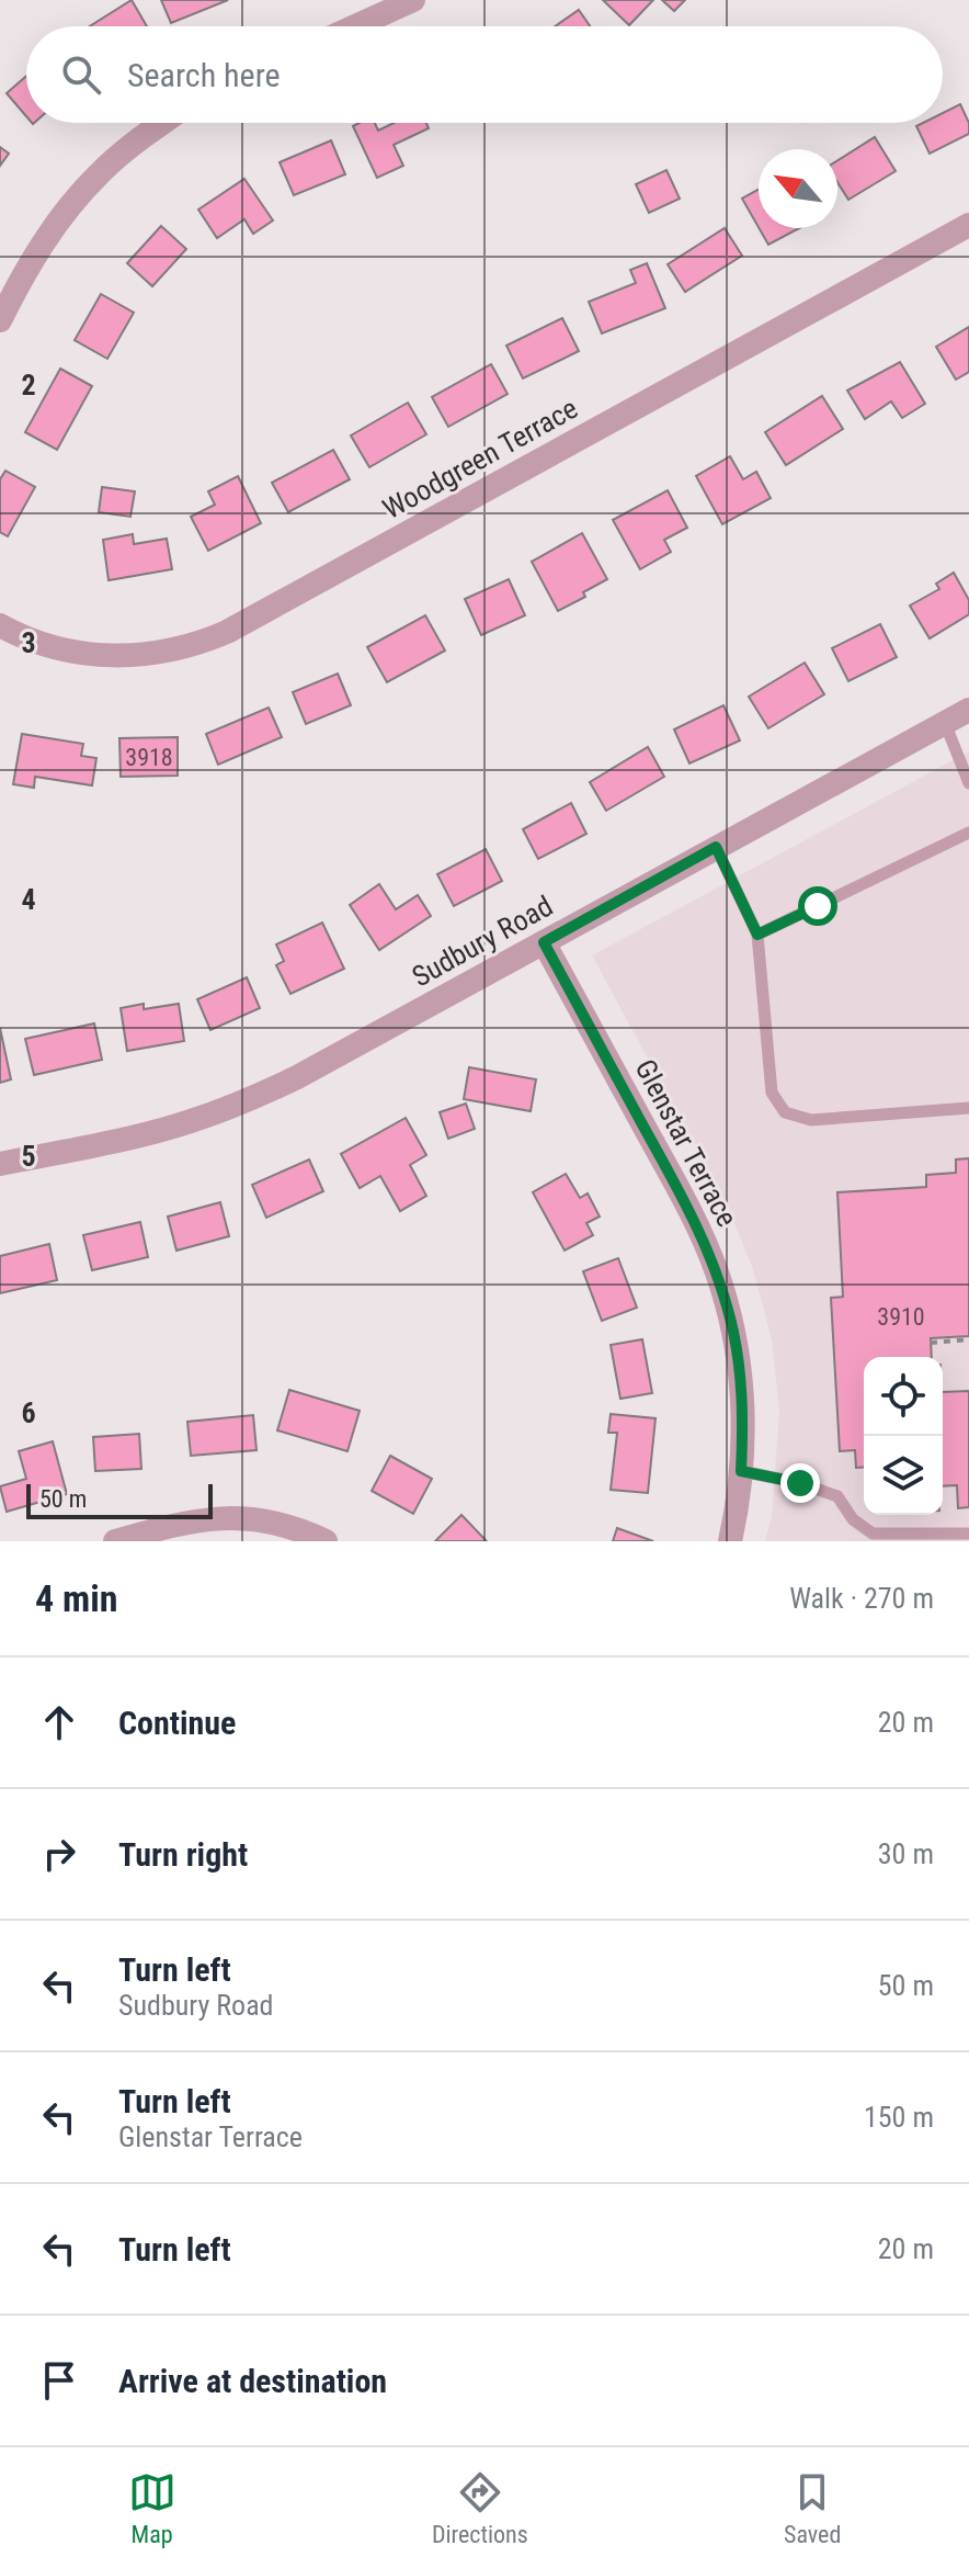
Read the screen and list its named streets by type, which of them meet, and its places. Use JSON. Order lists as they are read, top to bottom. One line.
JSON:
{"streets":{"street":["Woodgreen Terrace","Sudbury Road","Glenstar Terrace"]},"crossings":[["Sudbury Road","Glenstar Terrace"]],"house_numbers":["3918","3910"],"scale_bar":"50 m","north":"top left","page":{"search":"Search here","scale":"50 m","heading":["4 min","Walk · 270 m"],"list":[["Continue","20 m"],["Turn right","30 m"],["Turn left","Sudbury Road","50 m"],["Turn left","Glenstar Terrace","150 m"],["Turn left","20 m"],"Arrive at destination"],"nav":["Map","Directions","Saved"]},"grid":{"rows":["2","3","4","5","6"]}}
